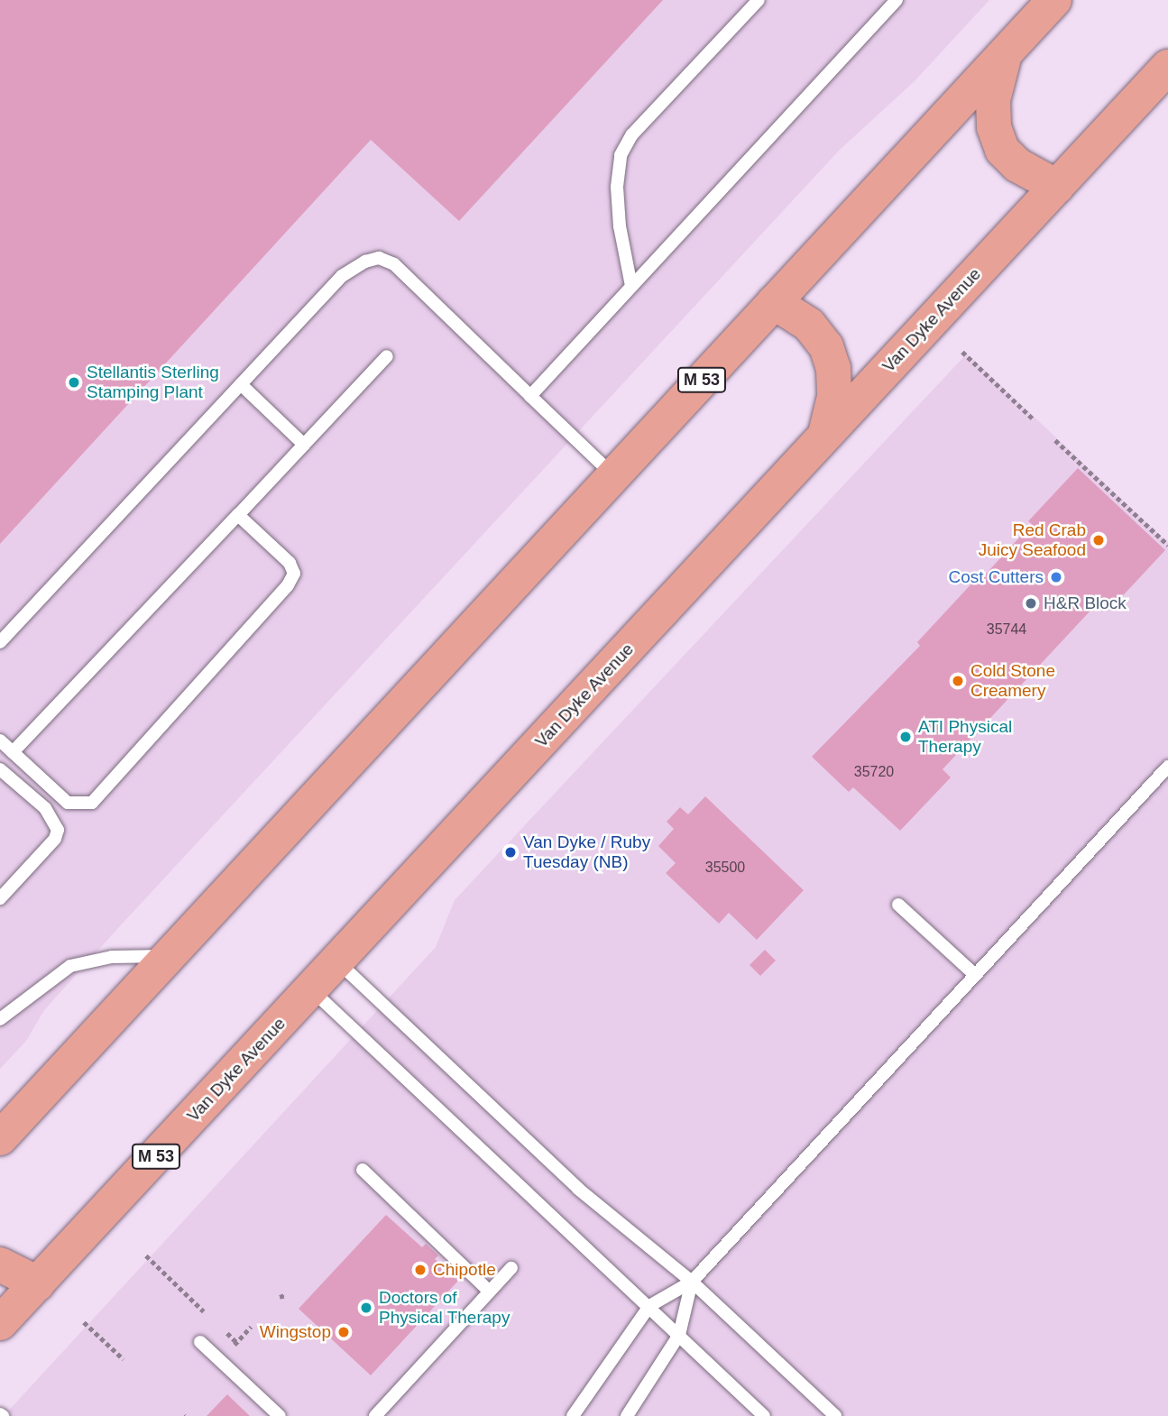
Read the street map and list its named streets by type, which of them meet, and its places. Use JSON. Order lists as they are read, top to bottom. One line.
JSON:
{"streets":{"main road":["Van Dyke Avenue","M 53"]},"places":["Stellantis Sterling Stamping Plant","Red Crab Juicy Seafood","Cost Cutters","H&R Block","Cold Stone Creamery","ATI Physical Therapy","Van Dyke / Ruby Tuesday (NB)","Chipotle","Doctors of Physical Therapy","Wingstop"],"house_numbers":["35744","35720","35500"]}
